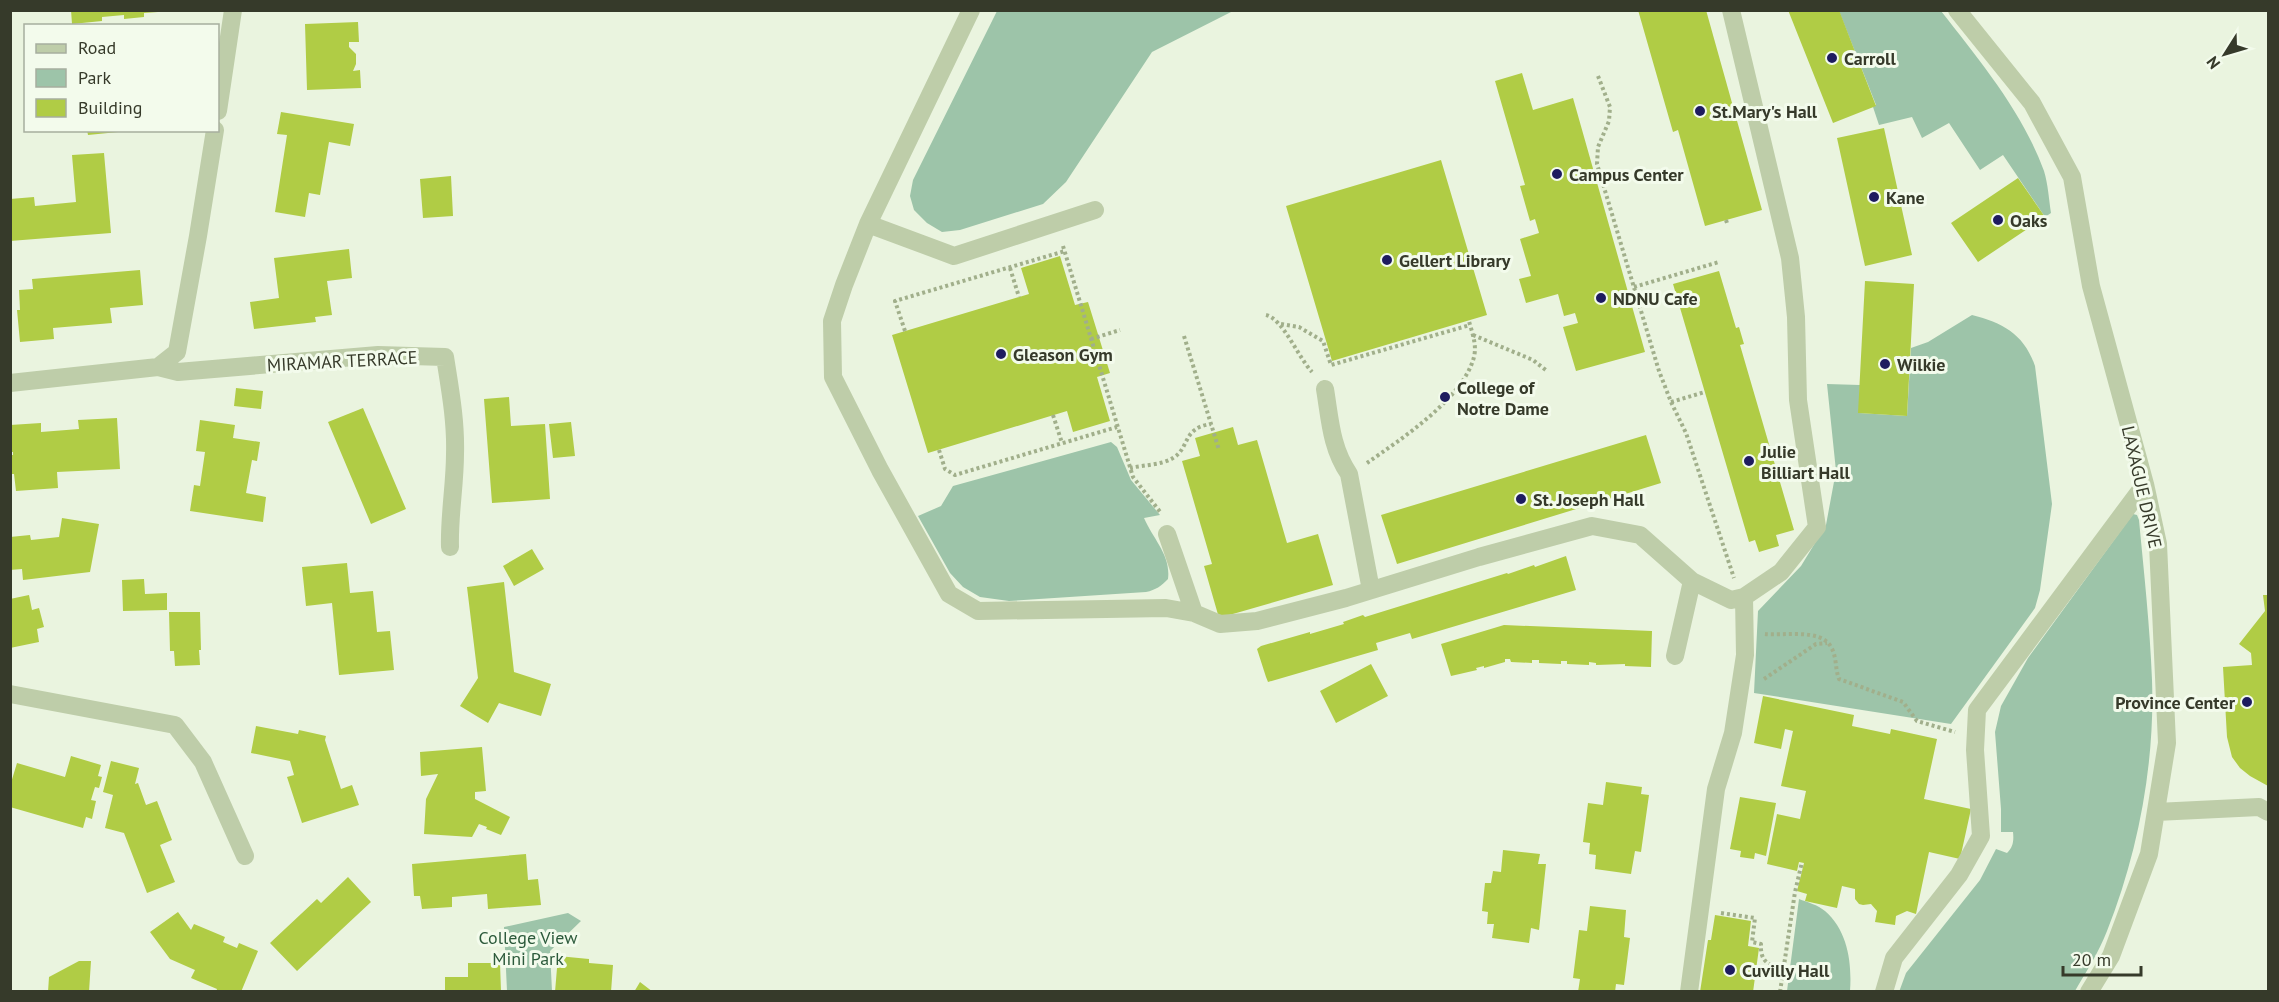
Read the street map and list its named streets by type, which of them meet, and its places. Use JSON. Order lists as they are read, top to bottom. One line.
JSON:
{"streets":{"street":["MIRAMAR TERRACE","LAXAGUE DRIVE"]},"parks":["College View Mini Park"],"places":["Carroll","St.Mary's Hall","Campus Center","Kane","Oaks","Gellert Library","NDNU Cafe","Gleason Gym","Wilkie","College of Notre Dame","Julie Billiart Hall","St. Joseph Hall","Province Center","Cuvilly Hall"],"legend":["Road","Park","Building"],"scale_bar":"20 m","north":"bottom left"}
